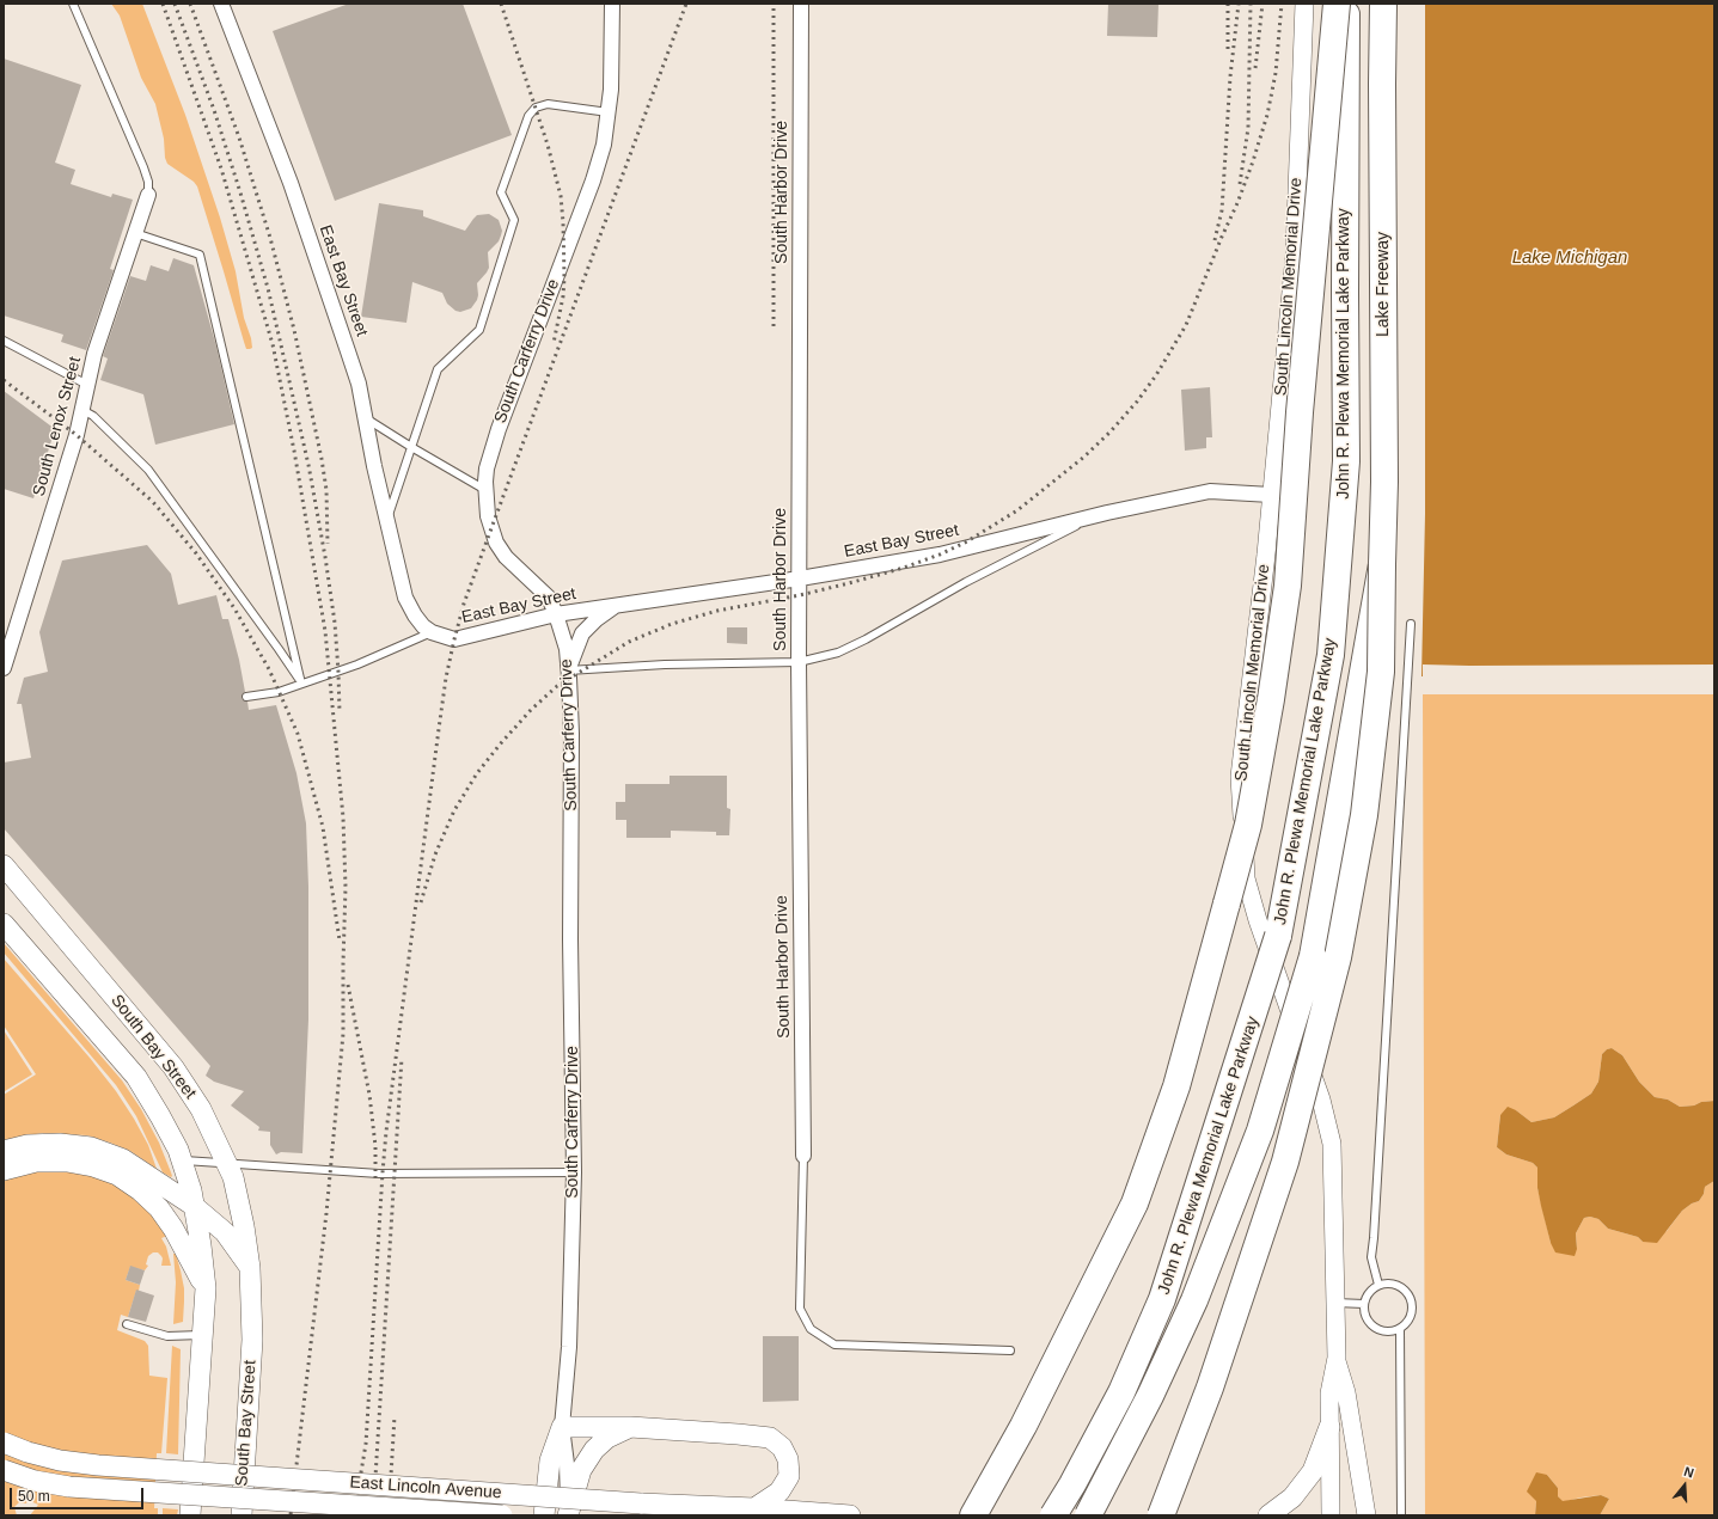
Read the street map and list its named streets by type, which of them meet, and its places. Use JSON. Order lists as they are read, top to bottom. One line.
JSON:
{"streets":{"highway":["Lake Freeway","John R. Plewa Memorial Lake Parkway"],"main road":["South Carferry Drive","South Bay Street","East Lincoln Avenue"],"street":["South Harbor Drive","East Bay Street","South Lincoln Memorial Drive","South Lenox Street"]},"crossings":[["South Harbor Drive","East Bay Street"],["East Bay Street","South Lincoln Memorial Drive"],["East Bay Street","South Carferry Drive"],["Lake Freeway","John R. Plewa Memorial Lake Parkway"]],"water":["Lake Michigan"],"scale_bar":"50 m","north":"top"}
